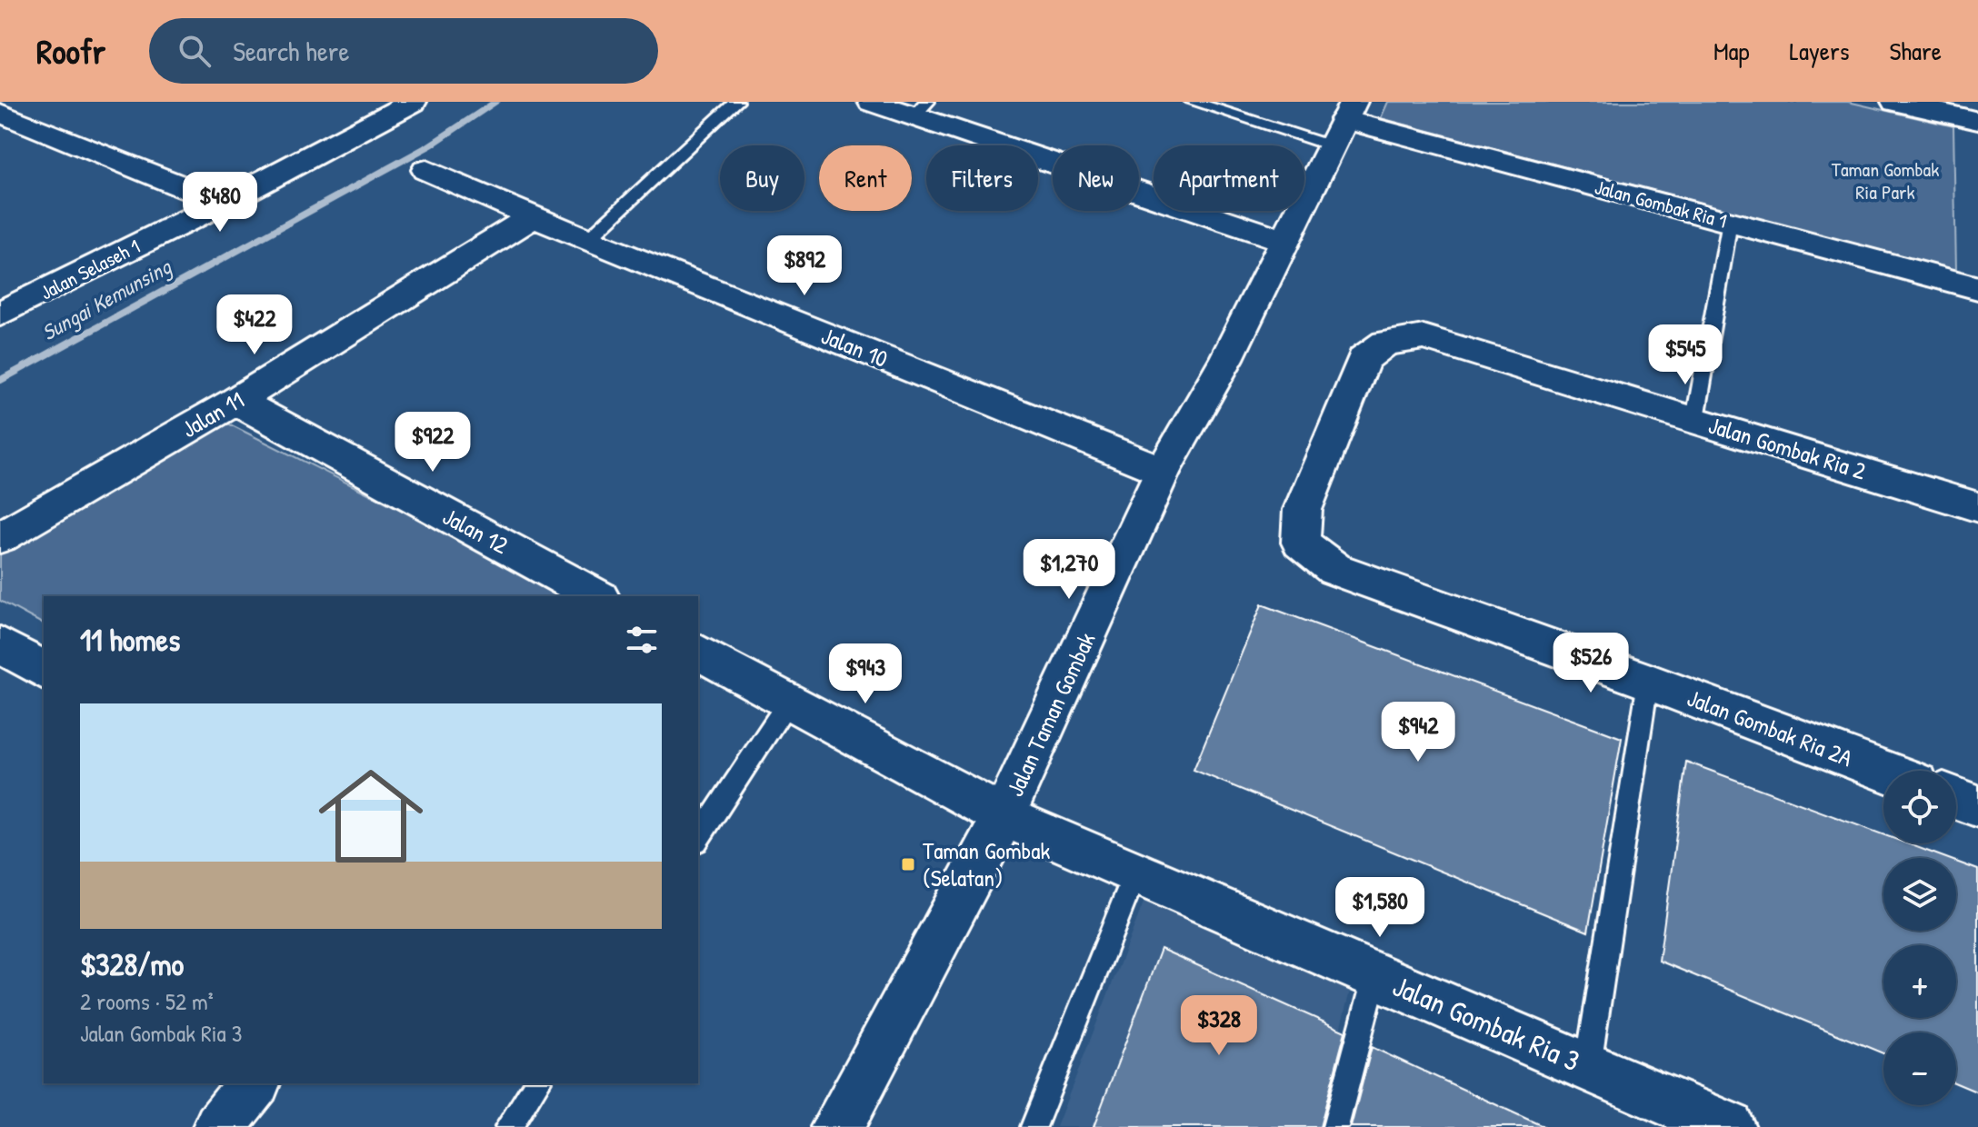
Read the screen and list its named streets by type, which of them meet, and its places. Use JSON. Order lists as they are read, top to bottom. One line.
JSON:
{"streets":{"street":["Jalan Gombak Ria 1","Jalan Selaseh 1","Jalan 10","Jalan 11","Jalan Gombak Ria 2","Jalan 12","Jalan Taman Gombak","Jalan Gombak Ria 2A","Jalan Gombak Ria 3"]},"crossings":[["Jalan Gombak Ria 1","Jalan Taman Gombak"],["Jalan 10","Jalan 11"],["Jalan 10","Jalan Taman Gombak"],["Jalan 11","Jalan 12"],["Jalan Gombak Ria 2","Jalan Gombak Ria 2A"],["Jalan Taman Gombak","Jalan Gombak Ria 3"]],"water":["Sungai Kemunsing"],"parks":["Taman Gombak Ria Park"],"places":{"transit":["Taman Gombak (Selatan)"]},"page":{"header":"Roofr","search":"Search here","nav":["Map","Layers","Share"],"chip":["Buy","Rent","Filters","New","Apartment"],"price":["$480","$892","$422","$545","$922","$1,270","$526","$943","$942","$1,580","$328"],"heading":"11 homes","list":[{"name":"$328/mo","note":"2 rooms · 52 m² · Jalan Gombak Ria 3"}],"map_buttons":["+","−"]}}
